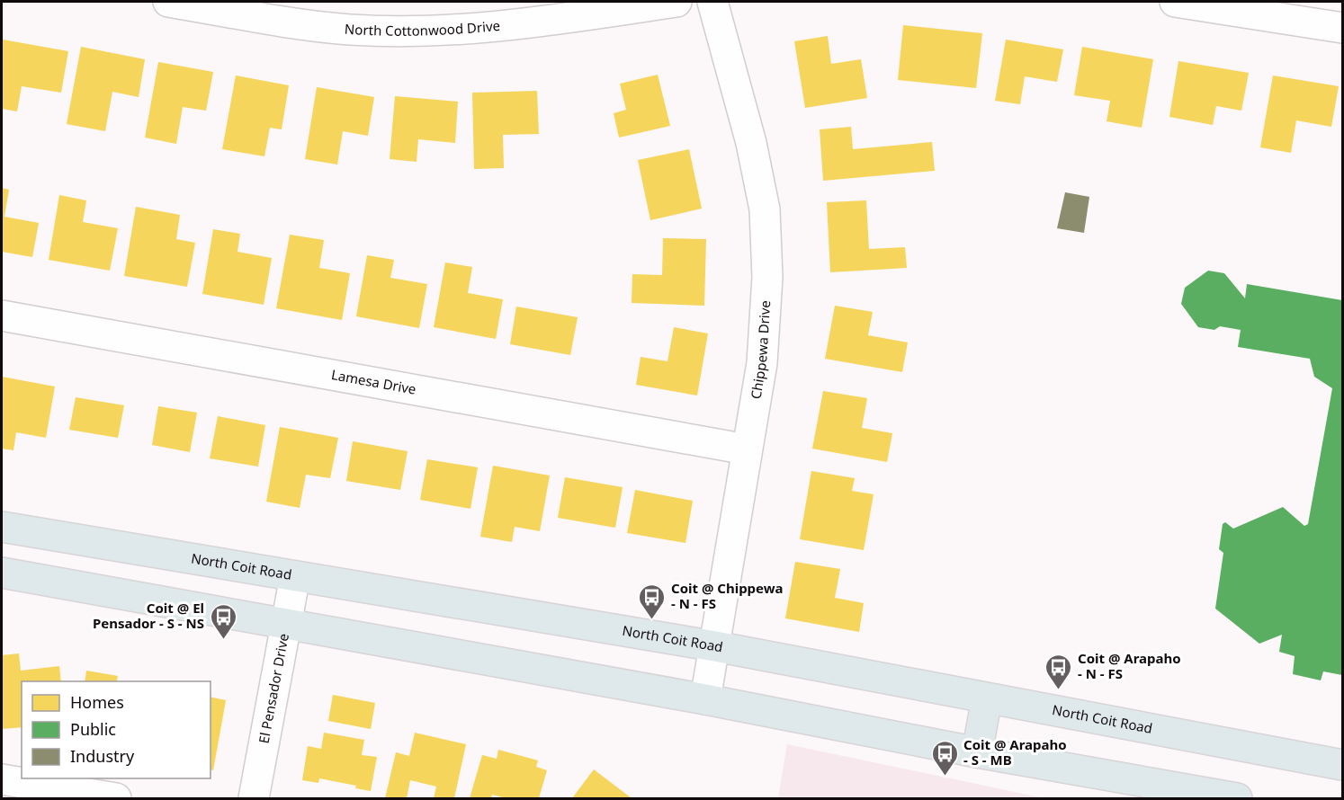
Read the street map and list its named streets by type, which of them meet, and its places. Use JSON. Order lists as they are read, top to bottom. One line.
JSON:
{"streets":{"main road":["North Coit Road"],"street":["North Cottonwood Drive","Chippewa Drive","Lamesa Drive","El Pensador Drive"]},"crossings":[["Chippewa Drive","Lamesa Drive"],["Chippewa Drive","North Coit Road"],["North Coit Road","El Pensador Drive"]],"places":{"bus stop":["Coit @ Chippewa - N - FS","Coit @ El Pensador - S - NS","Coit @ Arapaho - N - FS","Coit @ Arapaho - S - MB"]},"legend":["Homes","Public","Industry"]}
